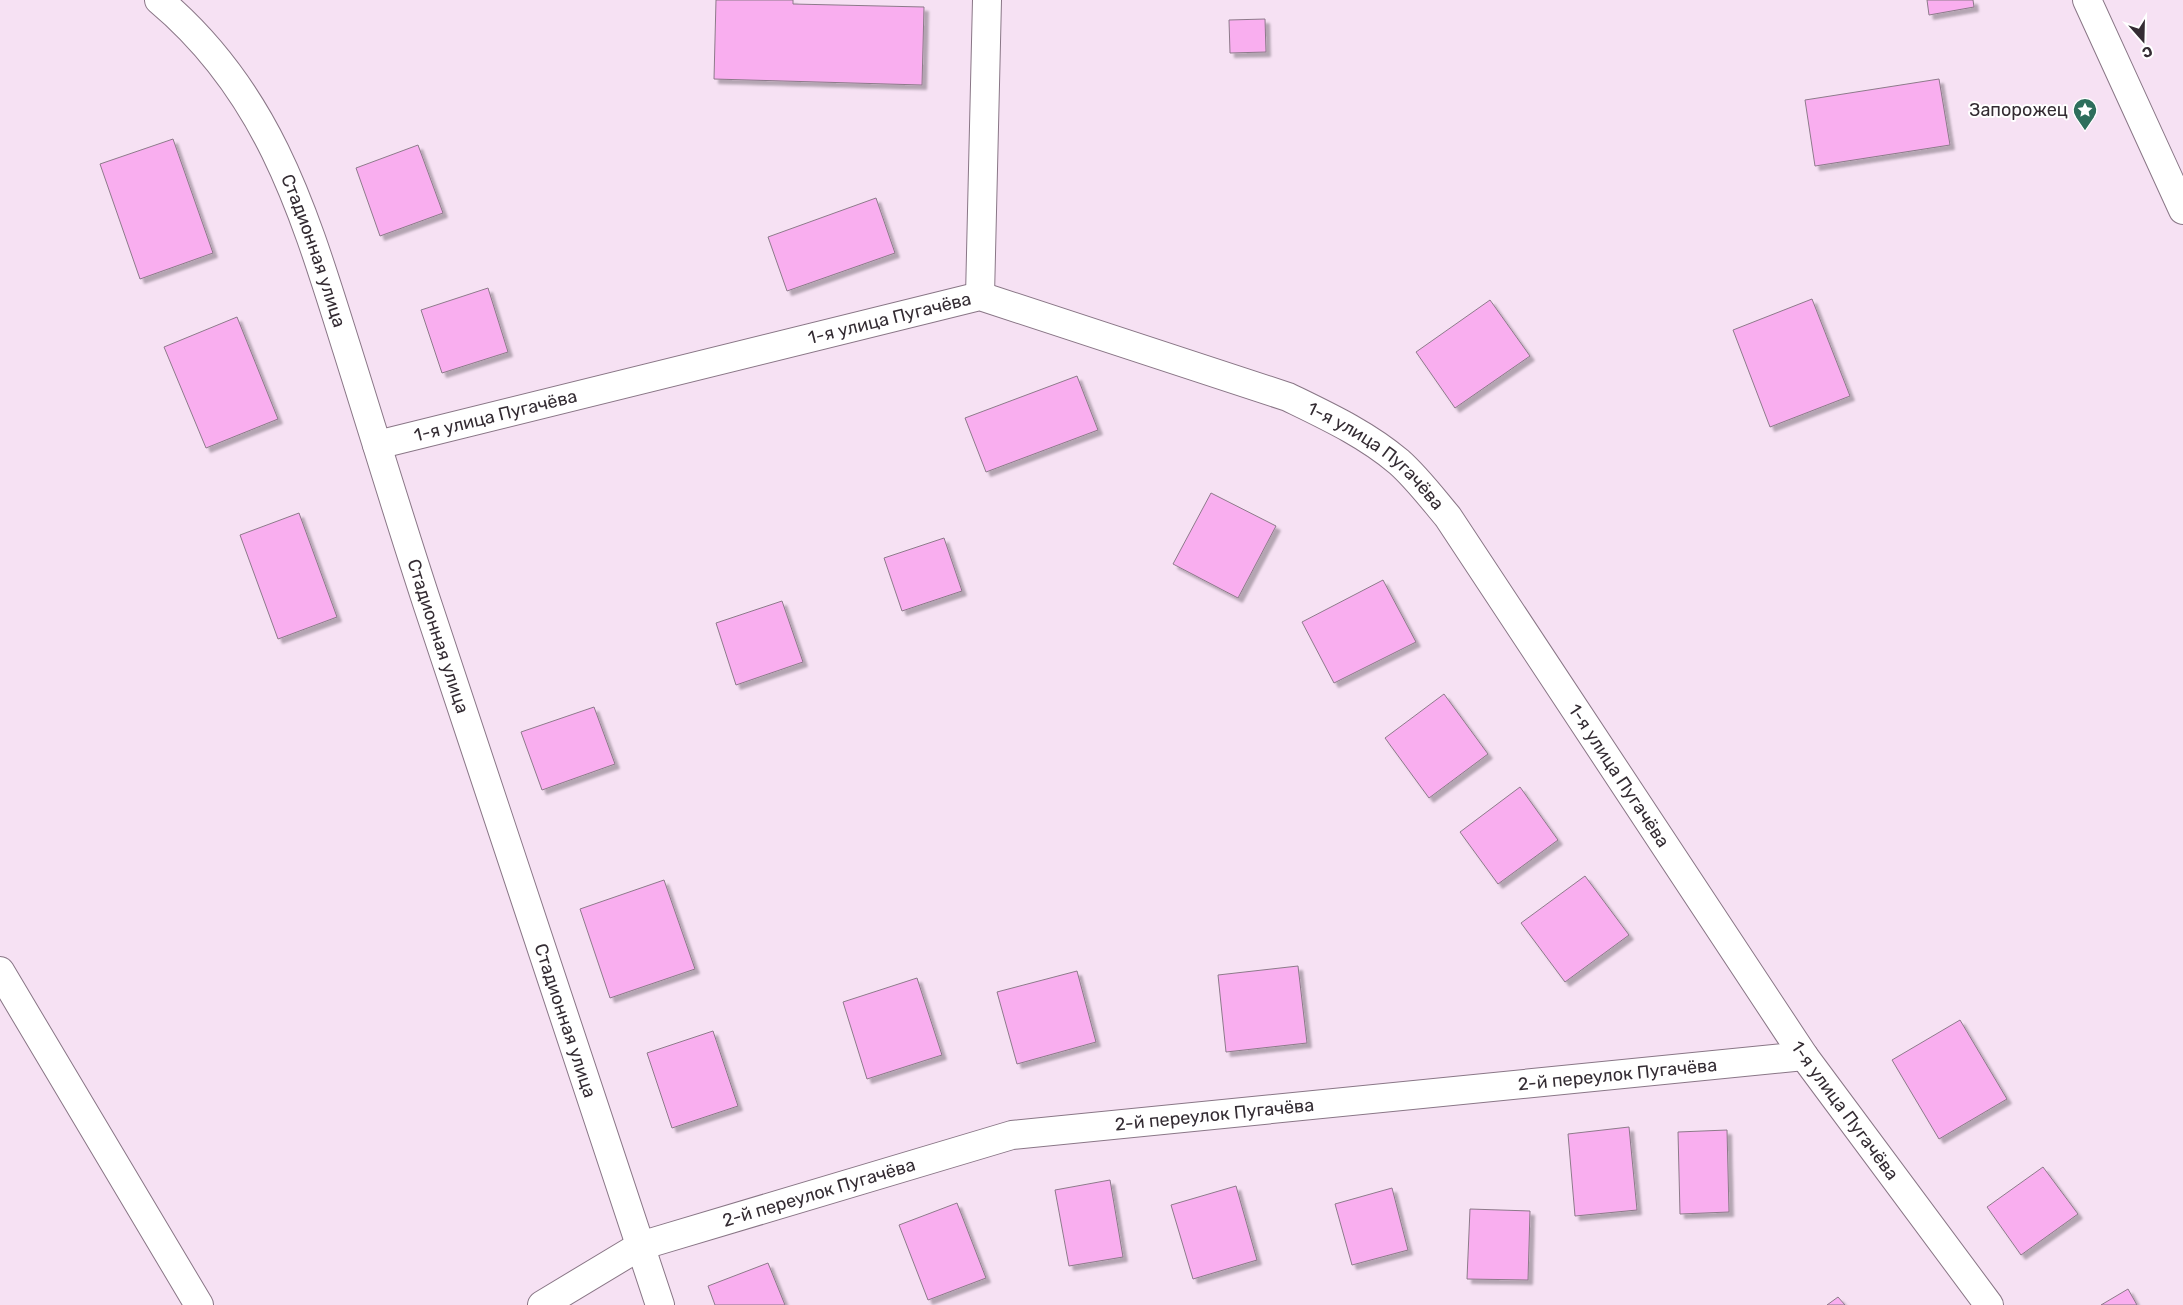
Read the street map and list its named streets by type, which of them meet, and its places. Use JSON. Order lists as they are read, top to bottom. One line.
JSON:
{"streets":{"street":["Стадионная улица","1-я улица Пугачёва","2-й переулок Пугачёва"]},"crossings":[["Стадионная улица","1-я улица Пугачёва"],["Стадионная улица","2-й переулок Пугачёва"],["1-я улица Пугачёва","2-й переулок Пугачёва"]],"places":{"place":["Запорожец"]},"north":"bottom"}
